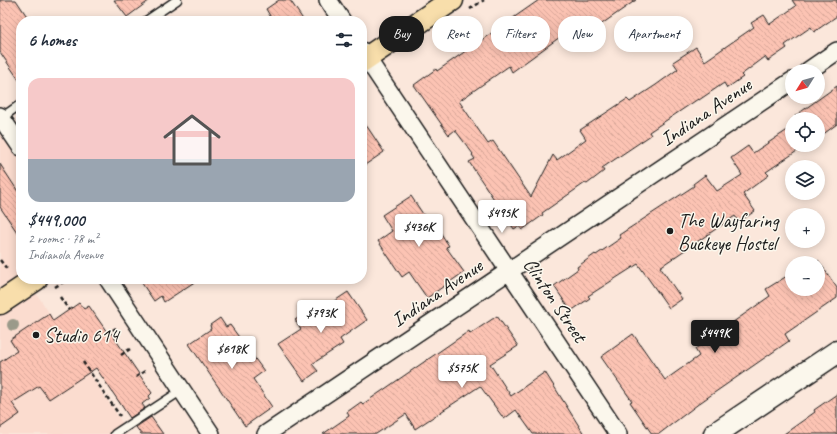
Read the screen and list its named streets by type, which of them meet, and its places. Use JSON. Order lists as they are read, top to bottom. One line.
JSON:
{"streets":{"street":["Indiana Avenue","Clinton Street"]},"crossings":[["Indiana Avenue","Clinton Street"]],"places":["The Wayfaring Buckeye Hostel","Studio 614"],"north":"bottom left","page":{"chip":["Buy","Rent","Filters","New","Apartment"],"heading":"6 homes","map_buttons":["+","−"],"list":[{"name":"$449,000","note":"2 rooms · 78 m² · Indianola Avenue"}],"price":["$495K","$436K","$793K","$449K","$618K","$575K"]}}
